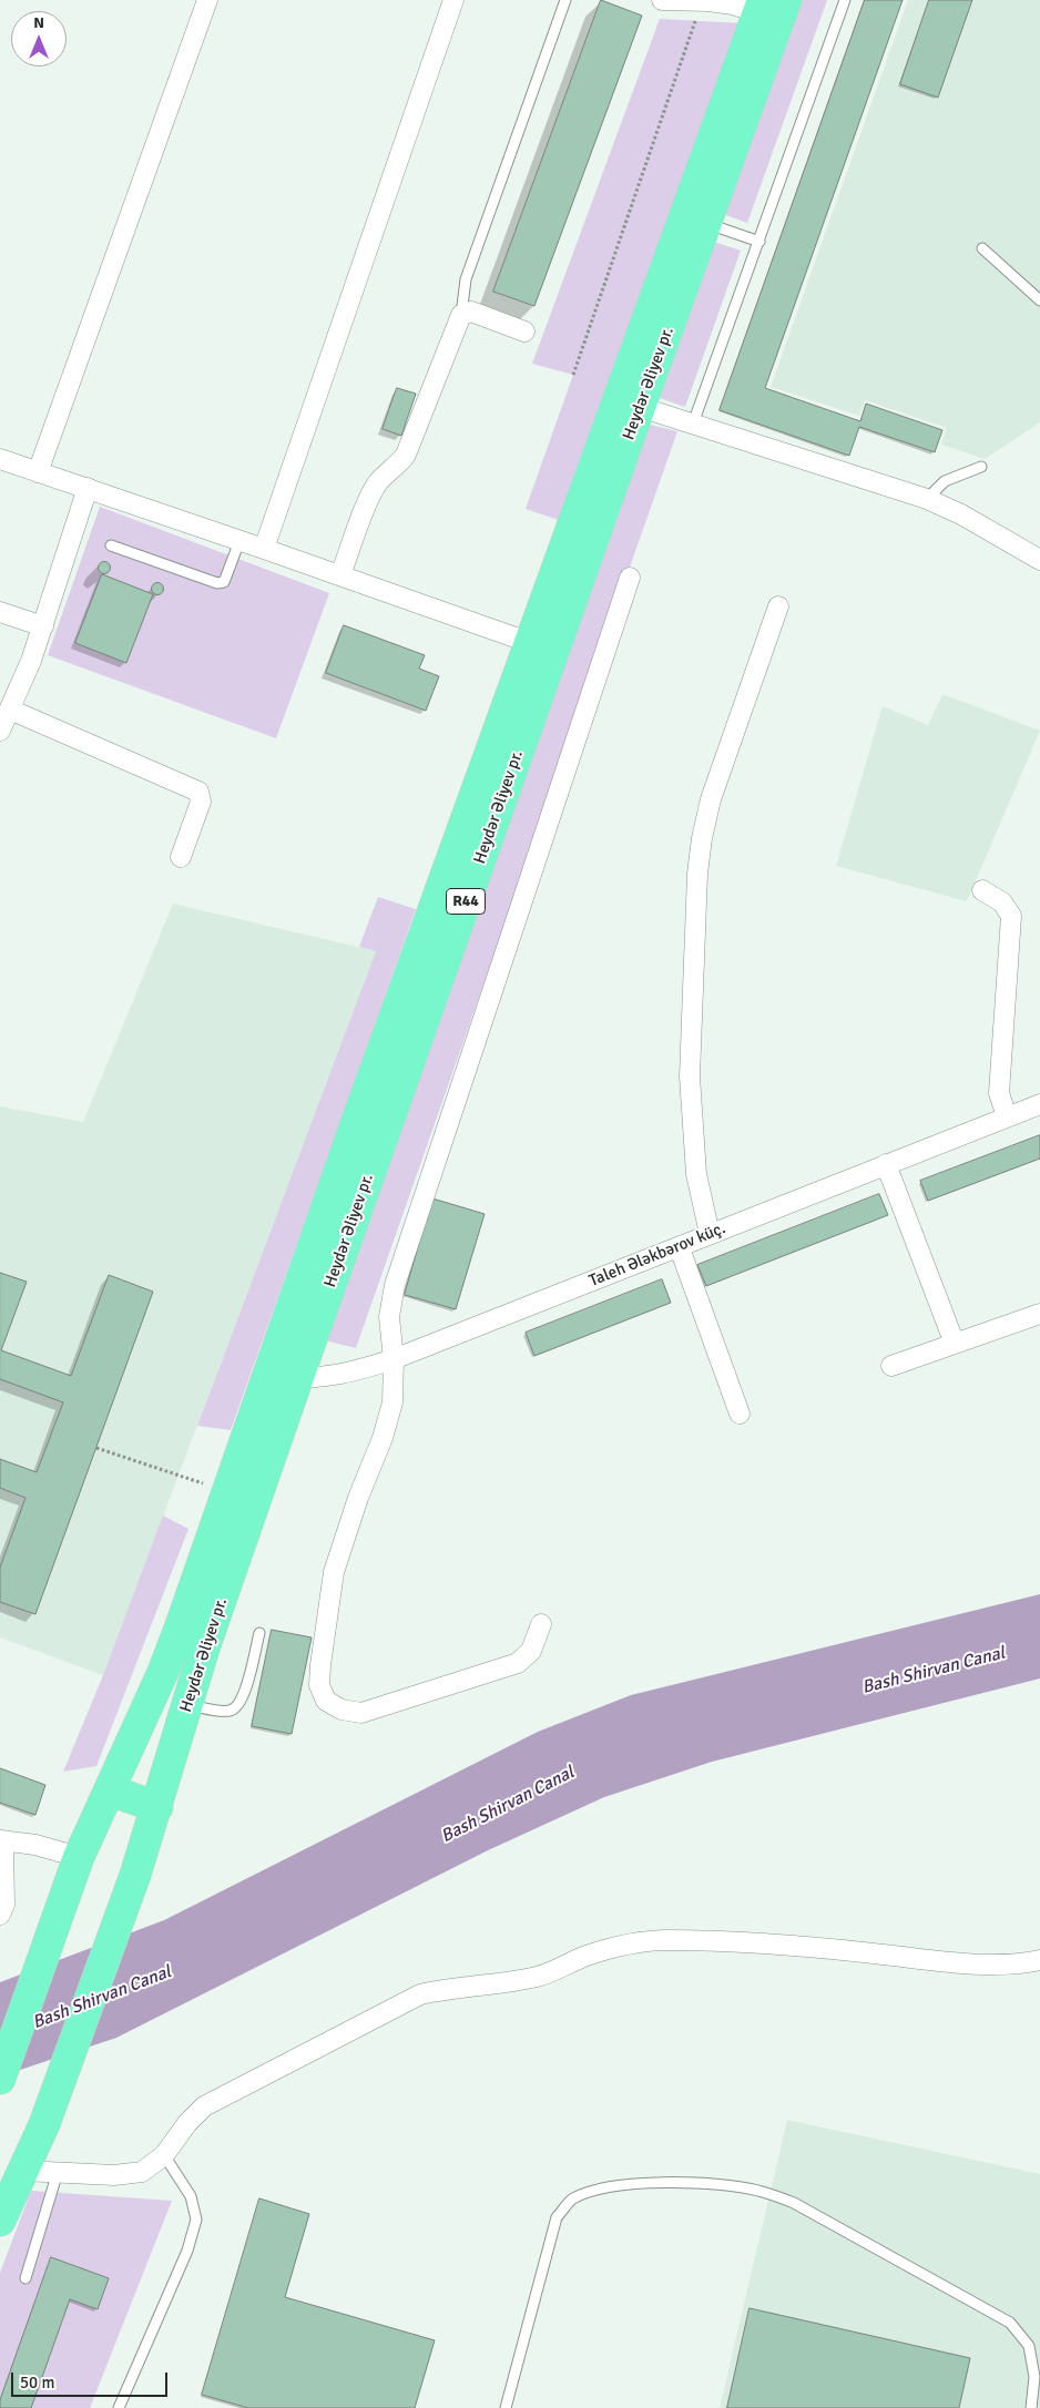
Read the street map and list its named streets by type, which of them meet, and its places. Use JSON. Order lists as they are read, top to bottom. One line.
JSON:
{"streets":{"main road":["Heydər Əliyev pr.","R44"],"street":["Taleh Ələkbərov küç."]},"crossings":[["Heydər Əliyev pr.","Taleh Ələkbərov küç."]],"water":["Bash Shirvan Canal"],"scale_bar":"50 m","north":"top"}
